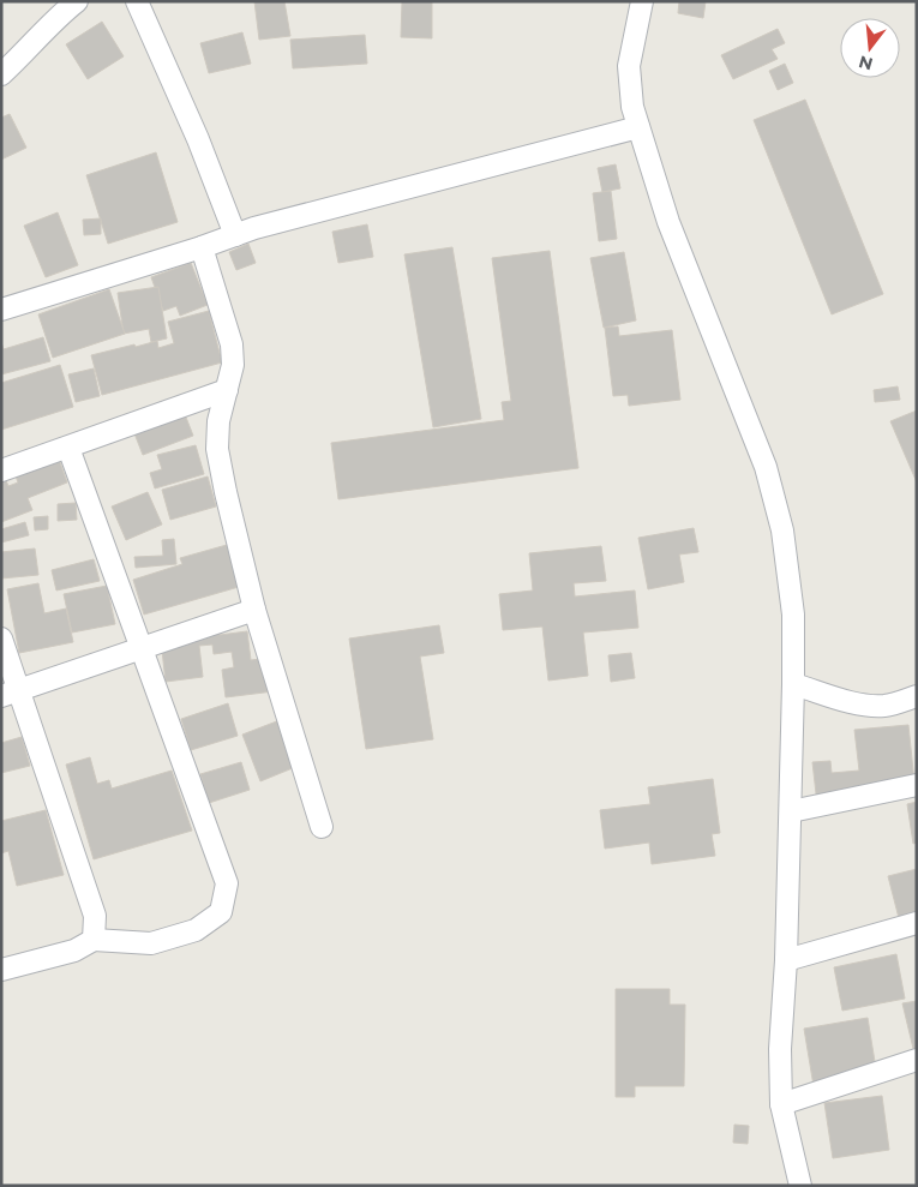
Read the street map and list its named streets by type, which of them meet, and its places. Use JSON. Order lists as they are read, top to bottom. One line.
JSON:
{"north":"bottom"}
